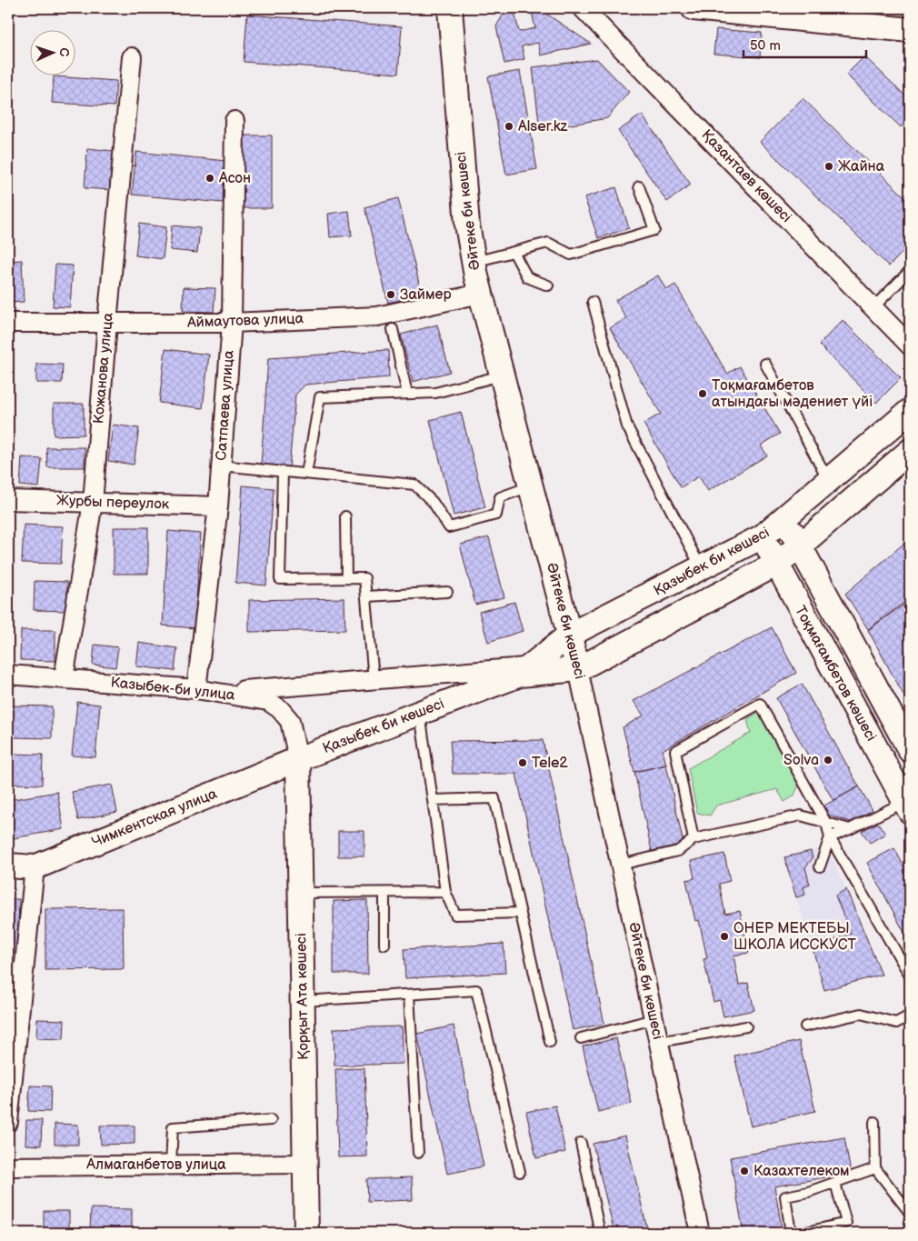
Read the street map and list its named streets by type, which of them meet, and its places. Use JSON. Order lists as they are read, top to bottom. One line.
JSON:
{"streets":{"street":["Қазантаев көшесі","Әйтеке би көшесі","Аймаутова улица","Кожанова улица","Сатпаева улица","Журбы переулок","Қазыбек би көшесі","Тоқмағамбетов көшесі","Казыбек-би улица","Чимкентская улица","Қорқыт Ата көшесі","Алмаганбетов улица"]},"crossings":[["Әйтеке би көшесі","Аймаутова улица"],["Әйтеке би көшесі","Қазыбек би көшесі"],["Аймаутова улица","Кожанова улица"],["Аймаутова улица","Сатпаева улица"],["Кожанова улица","Журбы переулок"],["Кожанова улица","Казыбек-би улица"],["Сатпаева улица","Журбы переулок"],["Сатпаева улица","Казыбек-би улица"],["Қазыбек би көшесі","Тоқмағамбетов көшесі"],["Қазыбек би көшесі","Казыбек-би улица"],["Қазыбек би көшесі","Чимкентская улица"],["Қазыбек би көшесі","Қорқыт Ата көшесі"],["Казыбек-би улица","Чимкентская улица"],["Казыбек-би улица","Қорқыт Ата көшесі"],["Чимкентская улица","Қорқыт Ата көшесі"],["Қорқыт Ата көшесі","Алмаганбетов улица"]],"places":["Alser.kz","Жайна","Асон","Займер","Тоқмағамбетов атындағы мәдениет үйі","Solva","Tele2","ОНЕР МЕКТЕБЫ ШКОЛА ИССКУСТ","Казахтелеком"],"scale_bar":"50 m","north":"right"}
